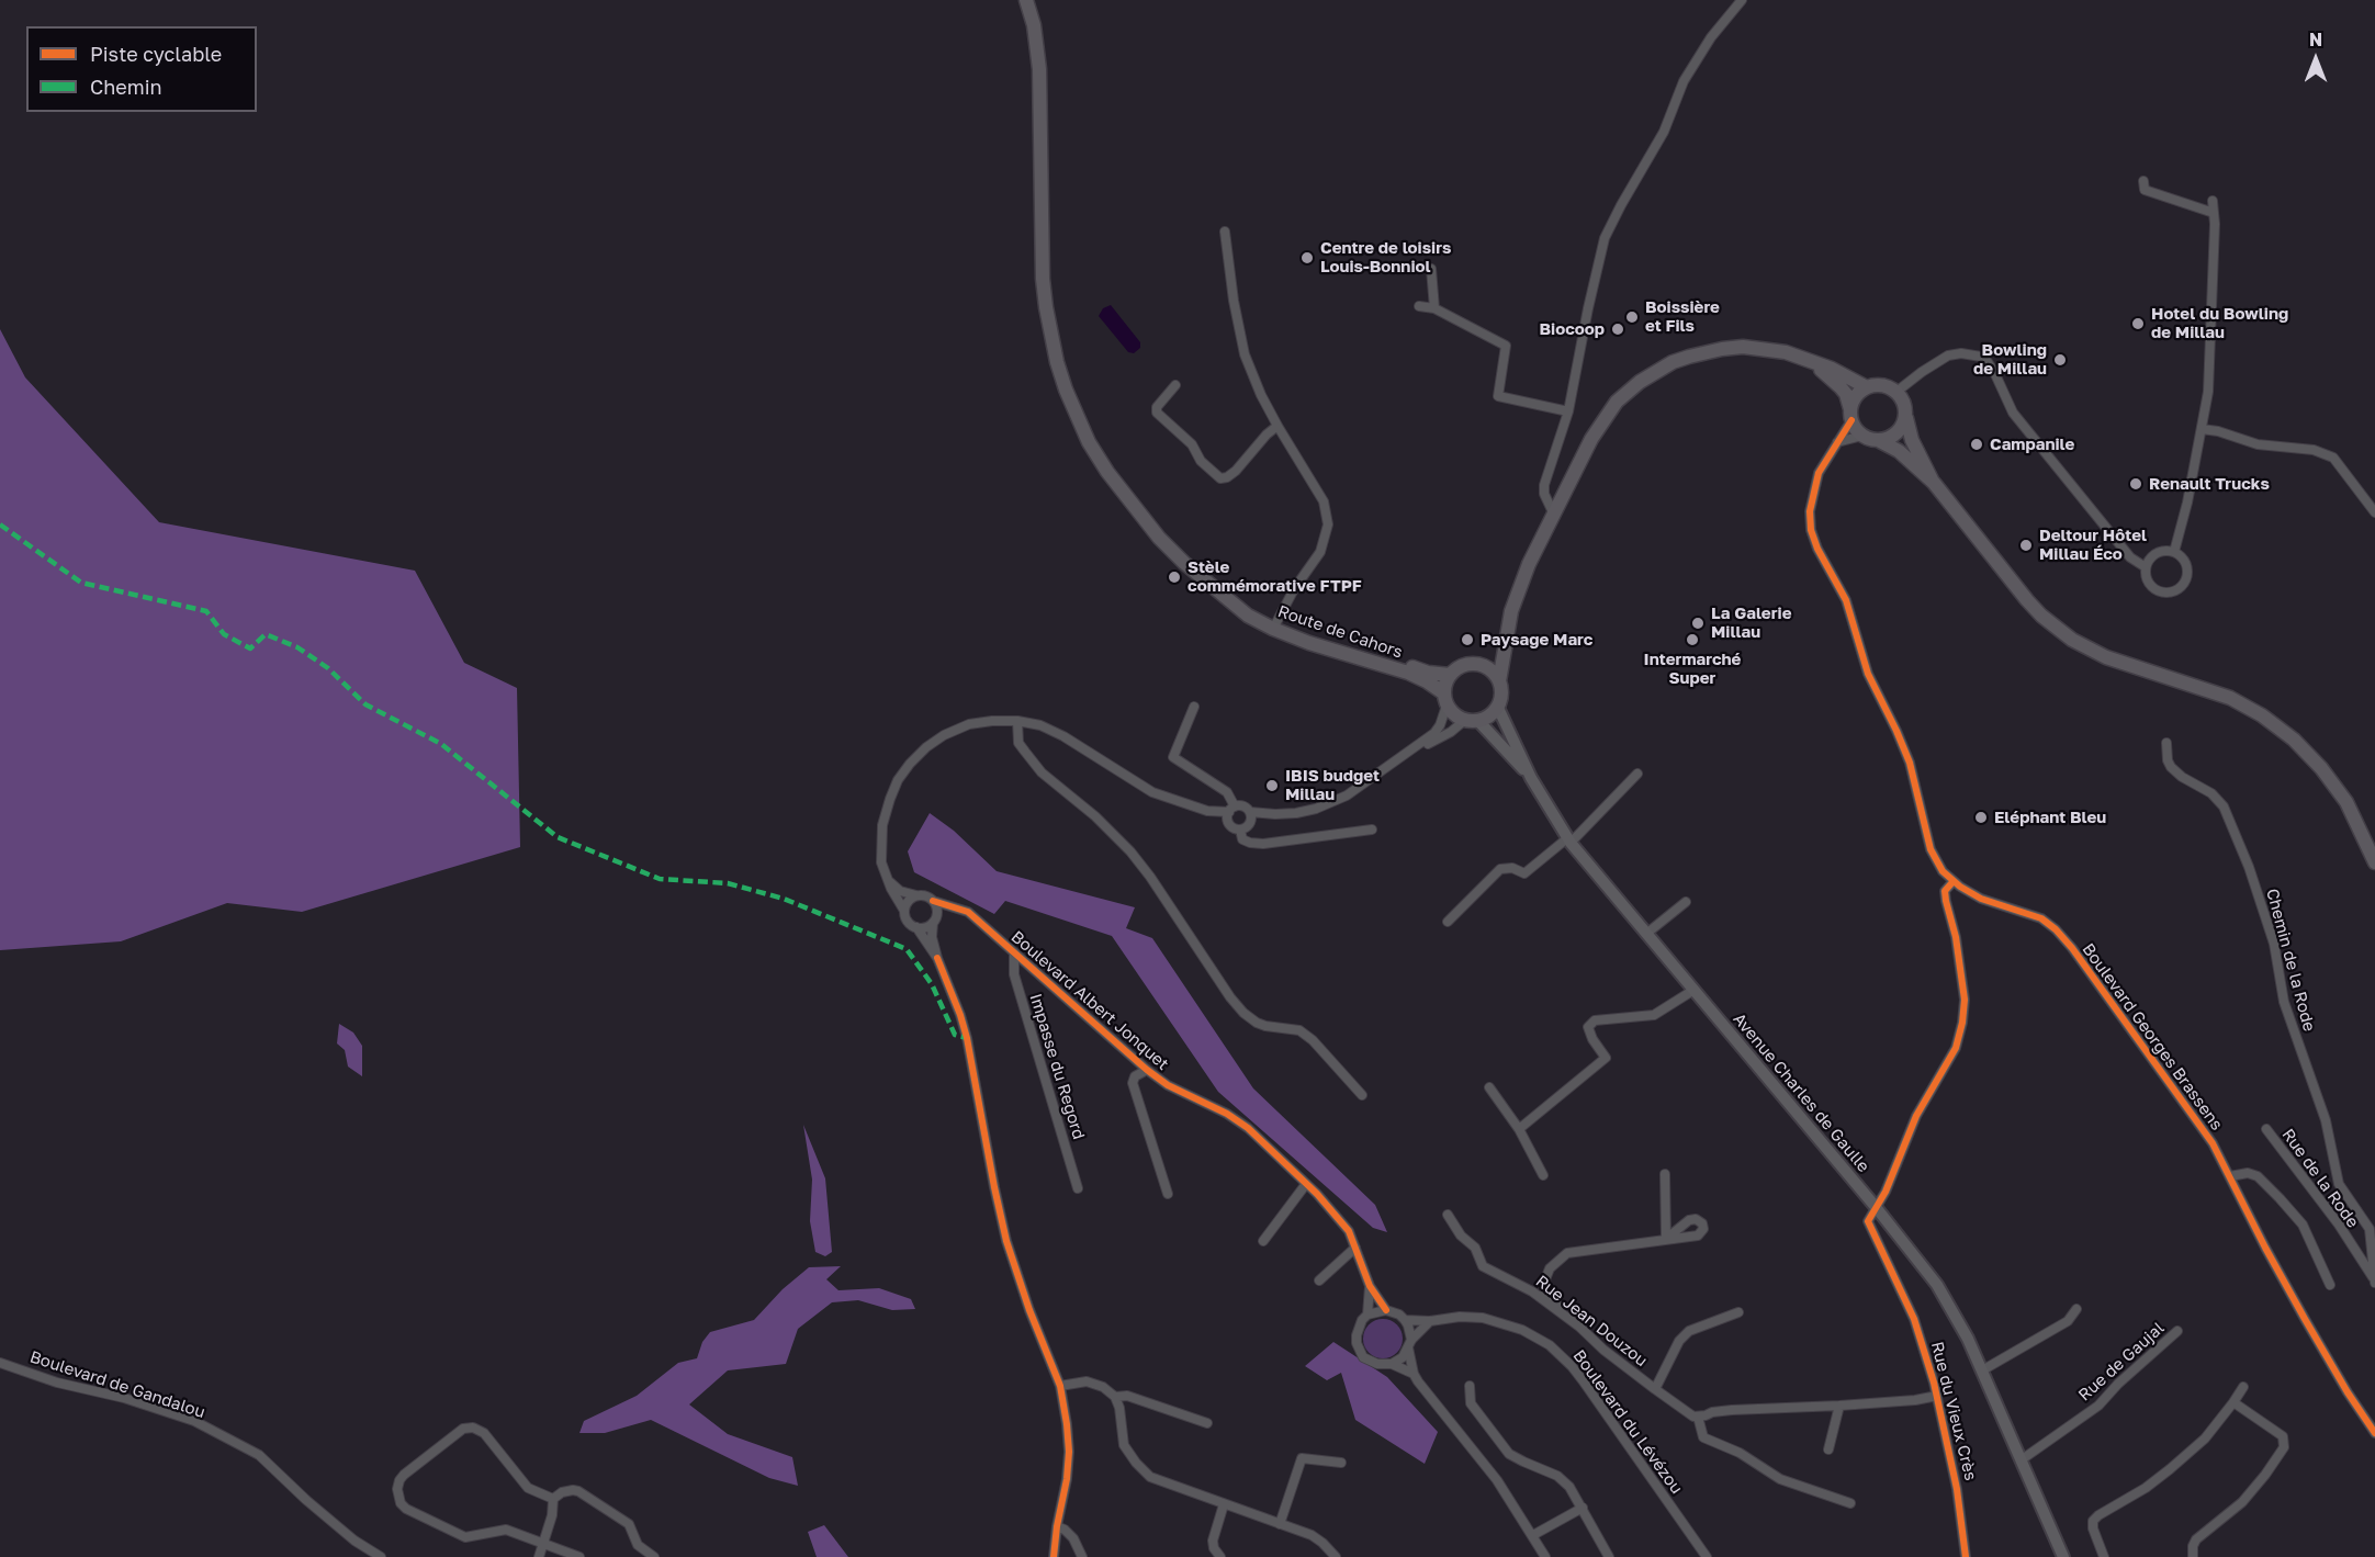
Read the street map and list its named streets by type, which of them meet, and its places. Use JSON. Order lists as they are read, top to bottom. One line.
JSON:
{"streets":{"main road":["Route de Cahors","Avenue Charles de Gaulle"],"street":["Chemin de la Rode","Boulevard Albert Jonquet","Boulevard Georges Brassens","Impasse du Regord","Rue de la Rode","Rue Jean Douzou","Rue de Gaujal","Boulevard de Gandalou","Rue du Vieux Crès","Boulevard du Lévézou"]},"crossings":[["Chemin de la Rode","Rue de la Rode"],["Boulevard Albert Jonquet","Impasse du Regord"],["Boulevard Albert Jonquet","Boulevard du Lévézou"],["Avenue Charles de Gaulle","Rue de Gaujal"],["Avenue Charles de Gaulle","Rue du Vieux Crès"]],"places":["Centre de loisirs Louis-Bonniol","Boissière et Fils","Hotel du Bowling de Millau","Biocoop","Bowling de Millau","Campanile","Renault Trucks","Deltour Hôtel Millau Éco","Stèle commémorative FTPF","La Galerie Millau","Paysage Marc","Intermarché Super","IBIS budget Millau","Eléphant Bleu"],"legend":["Piste cyclable","Chemin"],"north":"top"}
